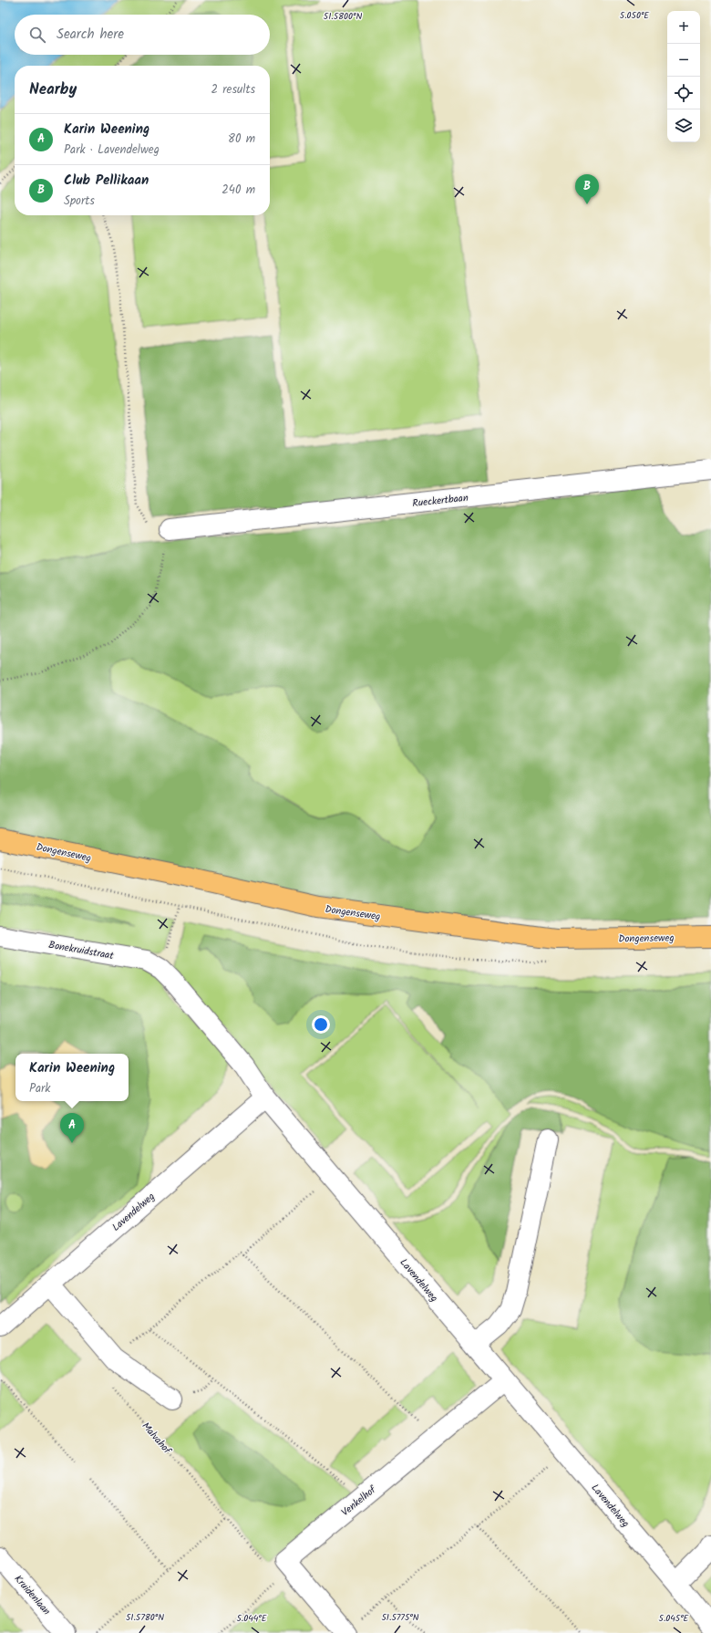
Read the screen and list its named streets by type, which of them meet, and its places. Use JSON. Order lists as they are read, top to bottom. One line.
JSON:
{"streets":{"main road":["Dongenseweg"],"street":["Rueckertbaan","Bonekruidstraat","Lavendelweg","Venkelhof","Kruidenlaan"],"path":["Malvahof"]},"crossings":[["Bonekruidstraat","Lavendelweg"],["Lavendelweg","Venkelhof"]],"page":{"map_buttons":["+","−"],"search":"Search here","heading":["Nearby","2 results"],"list":[{"mark":"A","name":"Karin Weening","note":"Park · Lavendelweg","value":"80 m"},{"mark":"B","name":"Club Pellikaan","note":"Sports","value":"240 m"}],"pins":["B","A"],"popup":["Karin Weening","Park"]},"coordinates":["5.050°E","51.5800°N","51.5780°N","51.5775°N","5.044°E","5.045°E"]}
